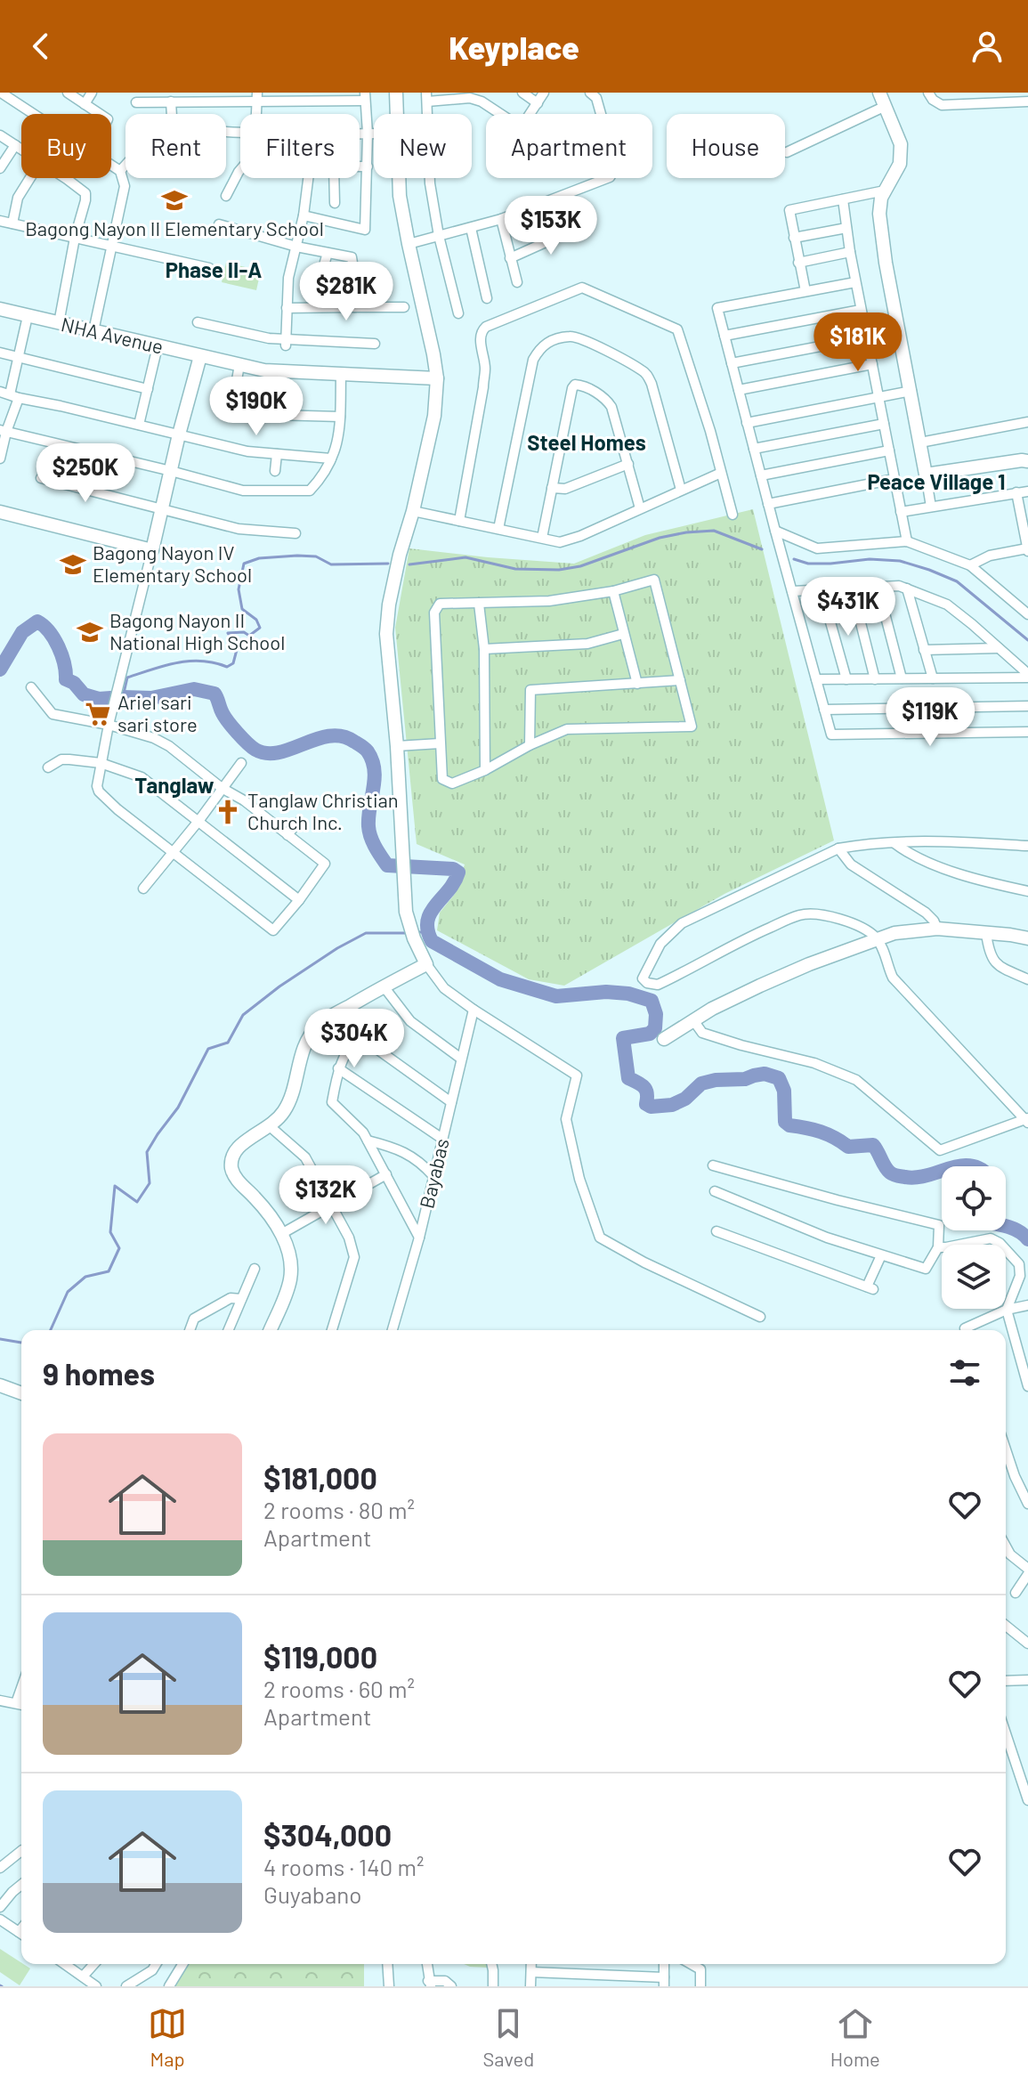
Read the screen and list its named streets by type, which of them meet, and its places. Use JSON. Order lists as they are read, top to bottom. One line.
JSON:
{"streets":{"street":["NHA Avenue","Bayabas"]},"districts":["Phase II-A","Steel Homes","Peace Village 1","Tanglaw"],"places":{"school or university":["Bagong Nayon II Elementary School","Bagong Nayon IV Elementary School","Bagong Nayon II National High School"],"supermarket":["Ariel sari sari store"],"church":["Tanglaw Christian Church Inc."]},"page":{"header":"Keyplace","chip":["Buy","Rent","Filters","New","Apartment","House"],"price":["$153K","$281K","$181K","$190K","$250K","$431K","$119K","$304K","$132K"],"heading":"9 homes","list":[{"name":"$181,000","note":"2 rooms · 80 m² · Apartment"},{"name":"$119,000","note":"2 rooms · 60 m² · Apartment"},{"name":"$304,000","note":"4 rooms · 140 m² · Guyabano"}],"tabs":["Map","Saved","Home"]}}
